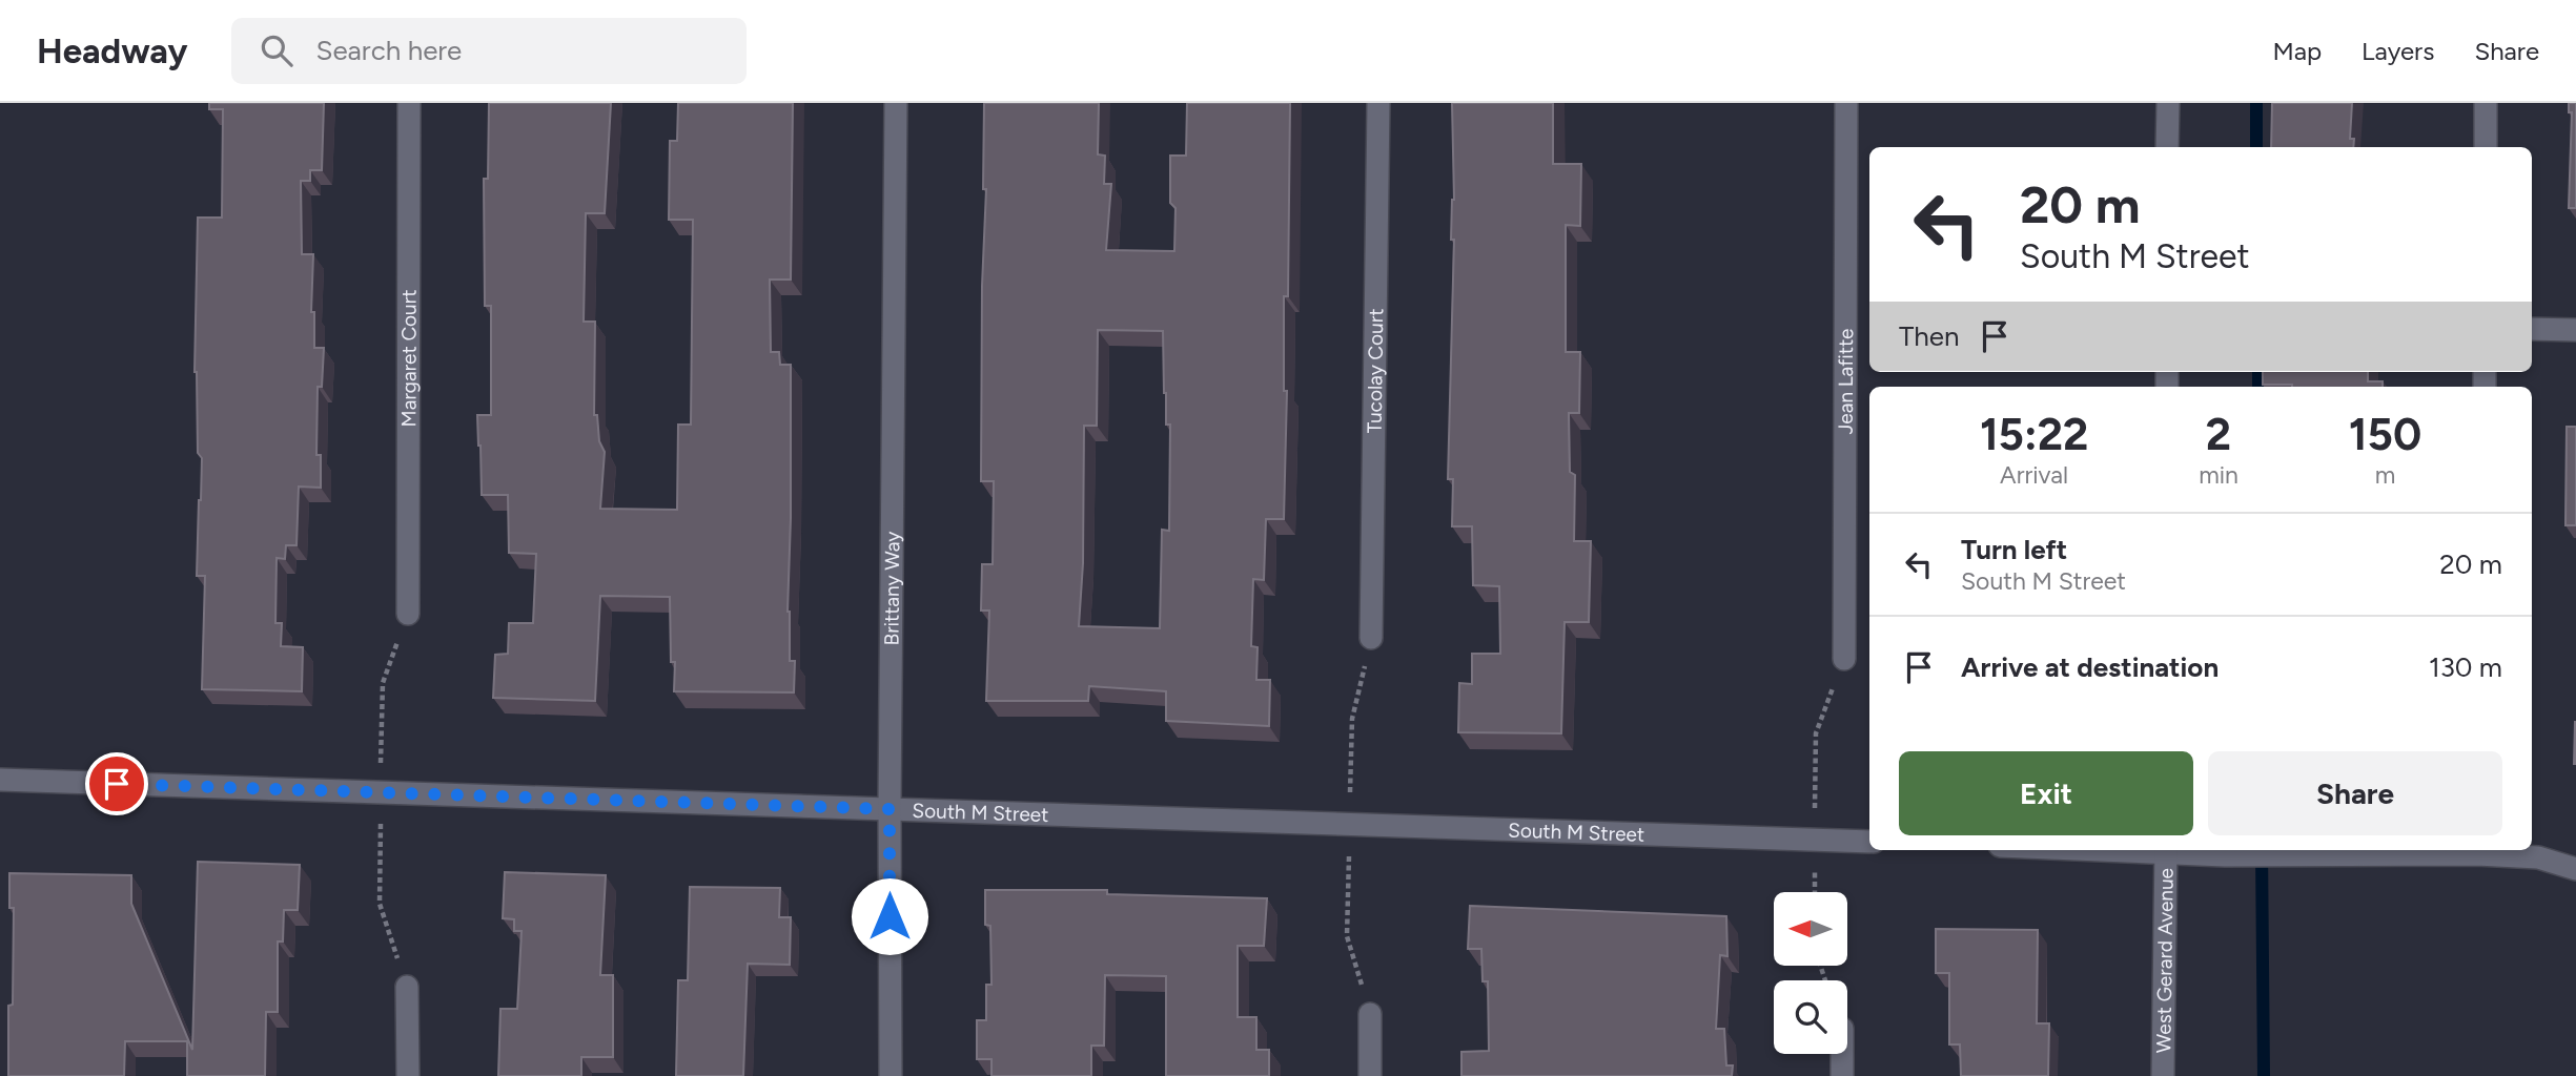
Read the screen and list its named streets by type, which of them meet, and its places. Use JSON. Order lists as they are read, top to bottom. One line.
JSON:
{"streets":{"street":["Margaret Court","Tucolay Court","Jean Lafitte","Brittany Way","South M Street","West Gerard Avenue"]},"crossings":[["Brittany Way","South M Street"]],"north":"left","page":{"header":"Headway","search":"Search here","nav":["Map","Layers","Share"],"turn":["20 m","South M Street"],"then":"Then","eta":["15:22","Arrival","2","min","150","m"],"list":[{"name":"Turn left","note":"South M Street","value":"20 m"},{"name":"Arrive at destination","value":"130 m"}],"buttons":["Exit","Share"]}}
